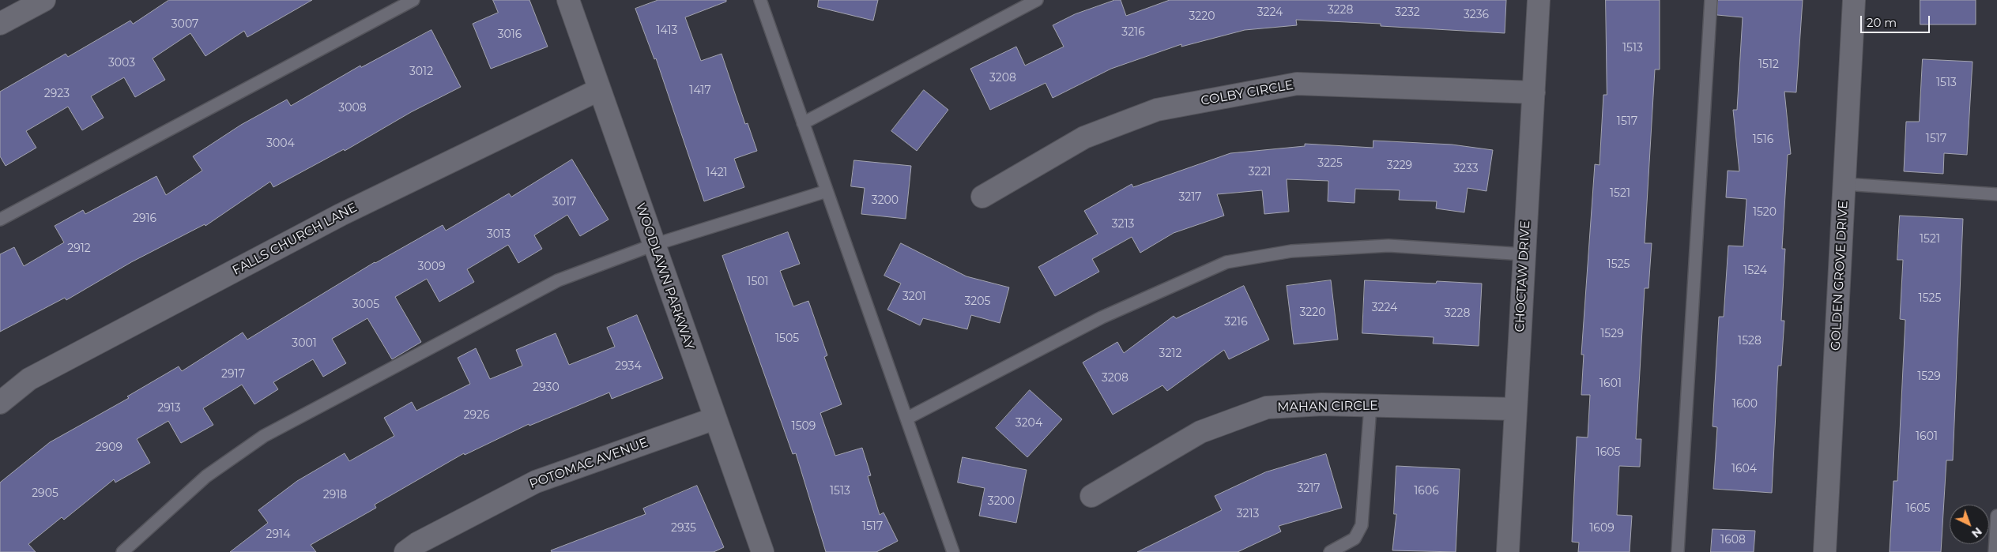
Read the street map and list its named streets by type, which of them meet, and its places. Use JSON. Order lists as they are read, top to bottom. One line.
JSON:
{"streets":{"street":["COLBY CIRCLE","FALLS CHURCH LANE","GOLDEN GROVE DRIVE","WOODLAWN PARKWAY","CHOCTAW DRIVE","MAHAN CIRCLE","POTOMAC AVENUE"]},"crossings":[["COLBY CIRCLE","CHOCTAW DRIVE"],["FALLS CHURCH LANE","WOODLAWN PARKWAY"],["WOODLAWN PARKWAY","POTOMAC AVENUE"],["CHOCTAW DRIVE","MAHAN CIRCLE"]],"house_numbers":["3228","3224","3232","3236","3220","3007","1413","3216","3016","1513","3003","1512","3012","3208","1513","1417","2923","3008","1517","1517","1516","3004","3225","3229","3233","3221","1421","1521","3217","3200","3017","1520","2916","3213","3013","1521","2912","1525","3009","1524","1501","3201","1525","3205","3005","3224","3220","3228","3216","1529","1505","1528","3001","3212","2934","2917","1529","3208","1601","2930","1600","2913","2926","3204","1509","1601","2909","1605","1604","3217","1513","1606","2905","2918","3200","1605","3213","1517","2935","1609","2914","1608"],"scale_bar":"20 m","north":"bottom right"}
